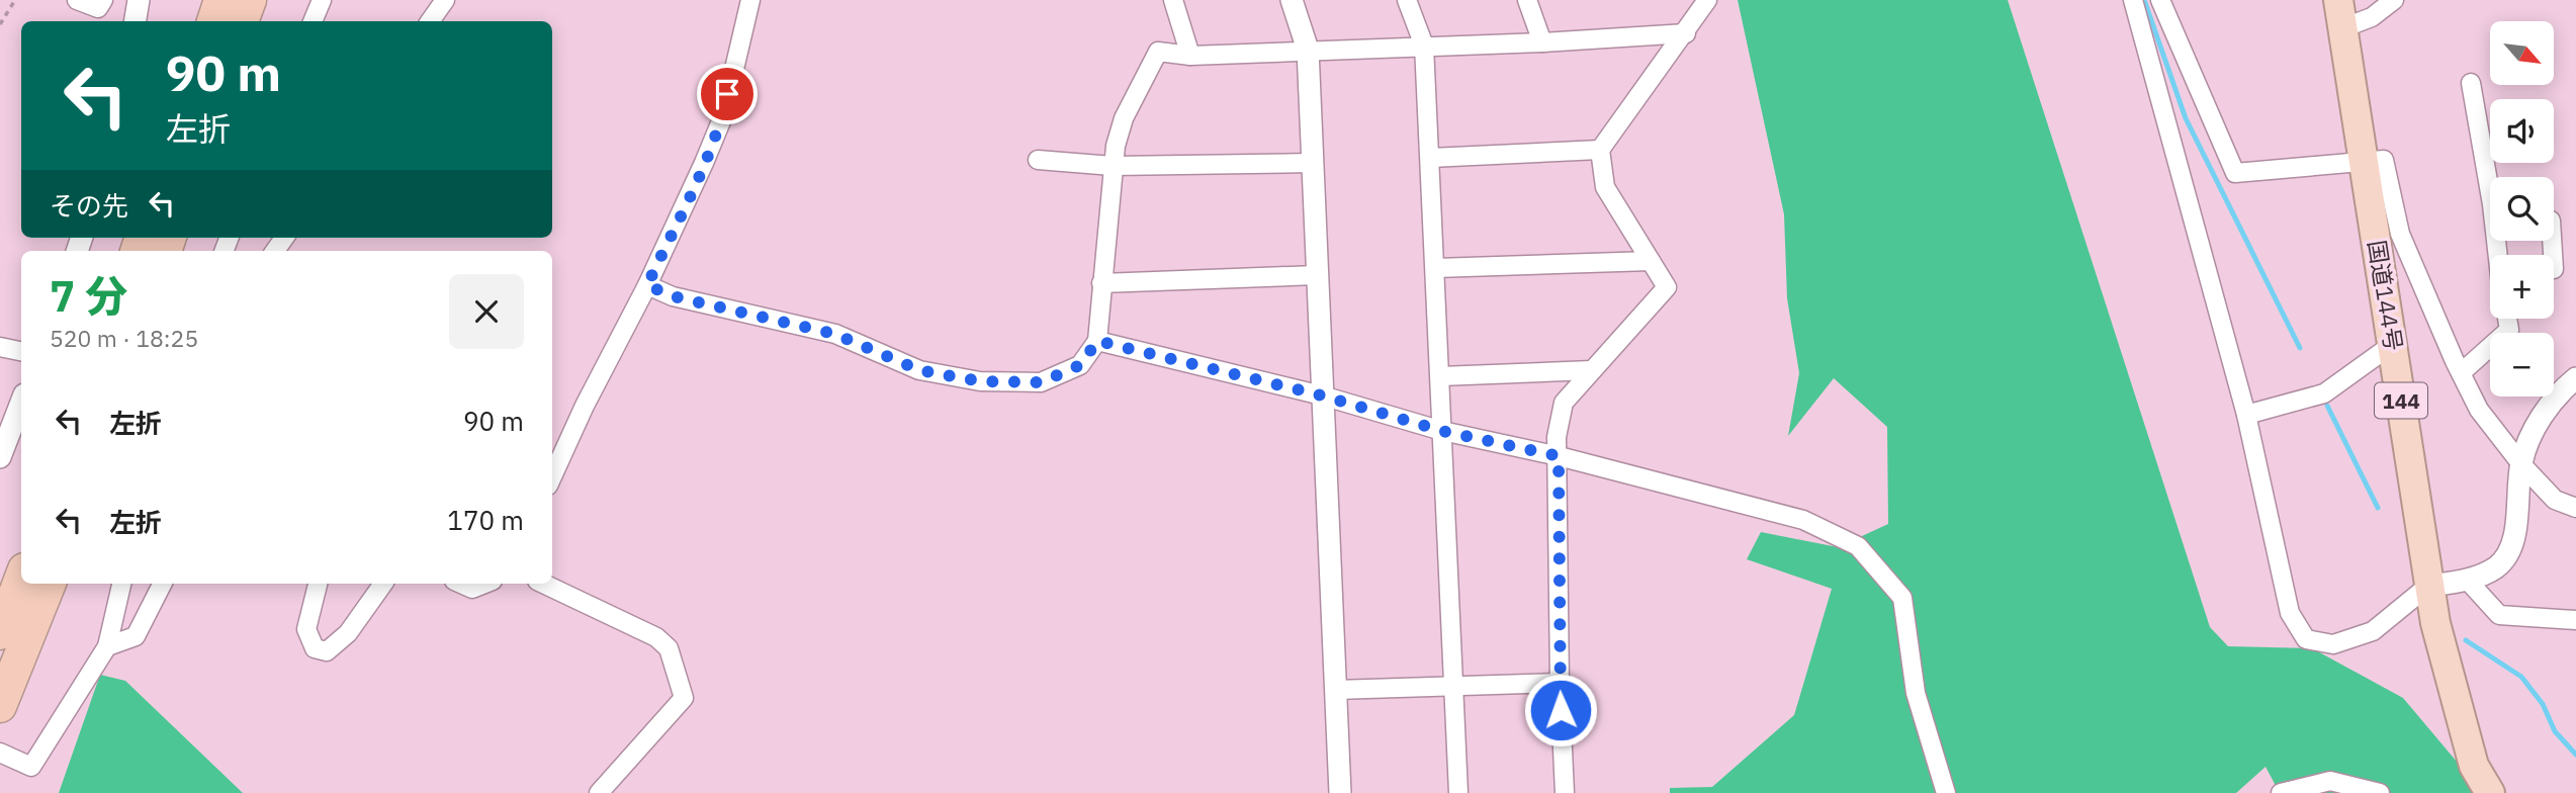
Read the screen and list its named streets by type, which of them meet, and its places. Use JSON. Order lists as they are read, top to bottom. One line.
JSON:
{"streets":{"highway":["国道144号","144"]},"north":"bottom right","page":{"map_buttons":["+","−"],"turn":["90 m","左折"],"then":"その先","heading":["7 分","520 m · 18:25"],"list":[{"name":"左折","value":"90 m"},{"name":"左折","value":"170 m"}]}}
